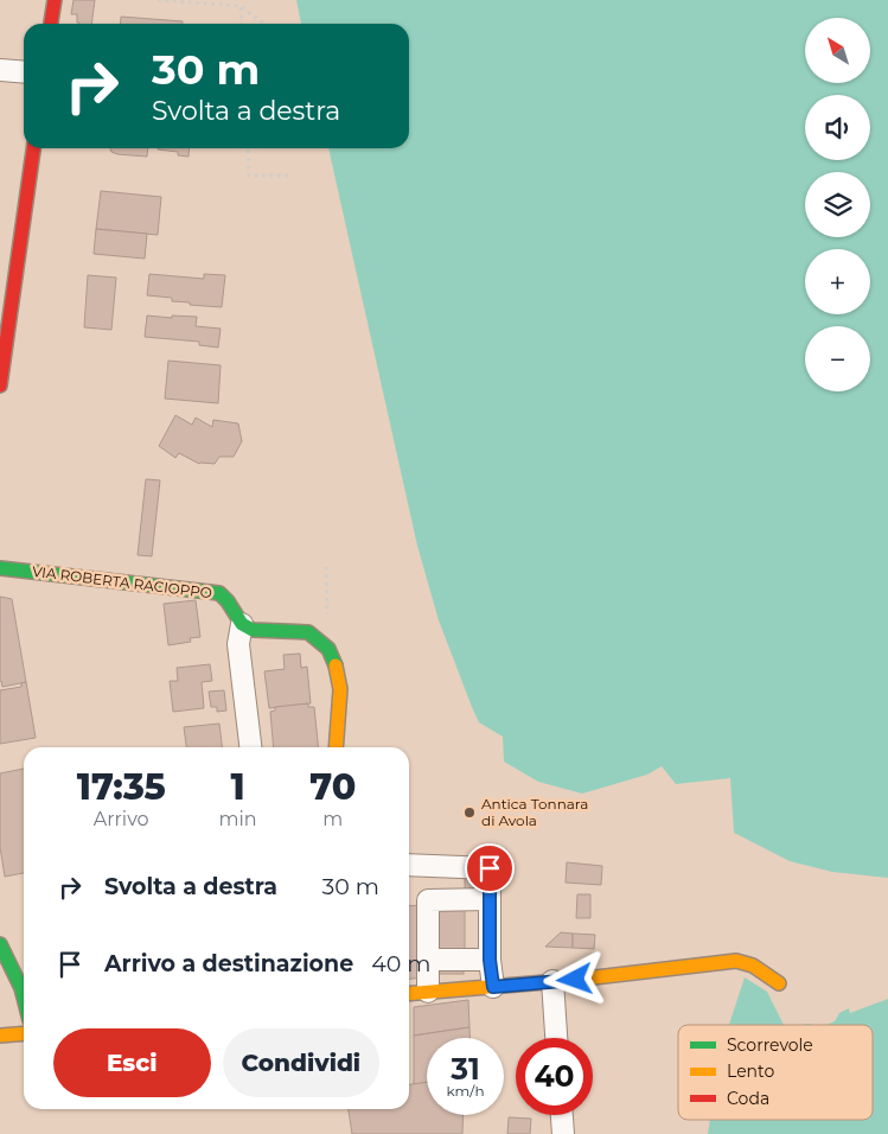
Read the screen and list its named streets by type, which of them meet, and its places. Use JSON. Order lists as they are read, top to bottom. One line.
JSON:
{"streets":{"street":["VIA ROBERTA RACIOPPO"]},"places":["Antica Tonnara di Avola"],"legend":["Scorrevole","Lento","Coda"],"north":"top left","page":{"map_buttons":["+","−"],"turn":["30 m","Svolta a destra"],"eta":["17:35","Arrivo","1","min","70","m"],"list":[{"name":"Svolta a destra","value":"30 m"},{"name":"Arrivo a destinazione","value":"40 m"}],"buttons":["Esci","Condividi"],"speed":"31 km/h","limit":"40"}}
